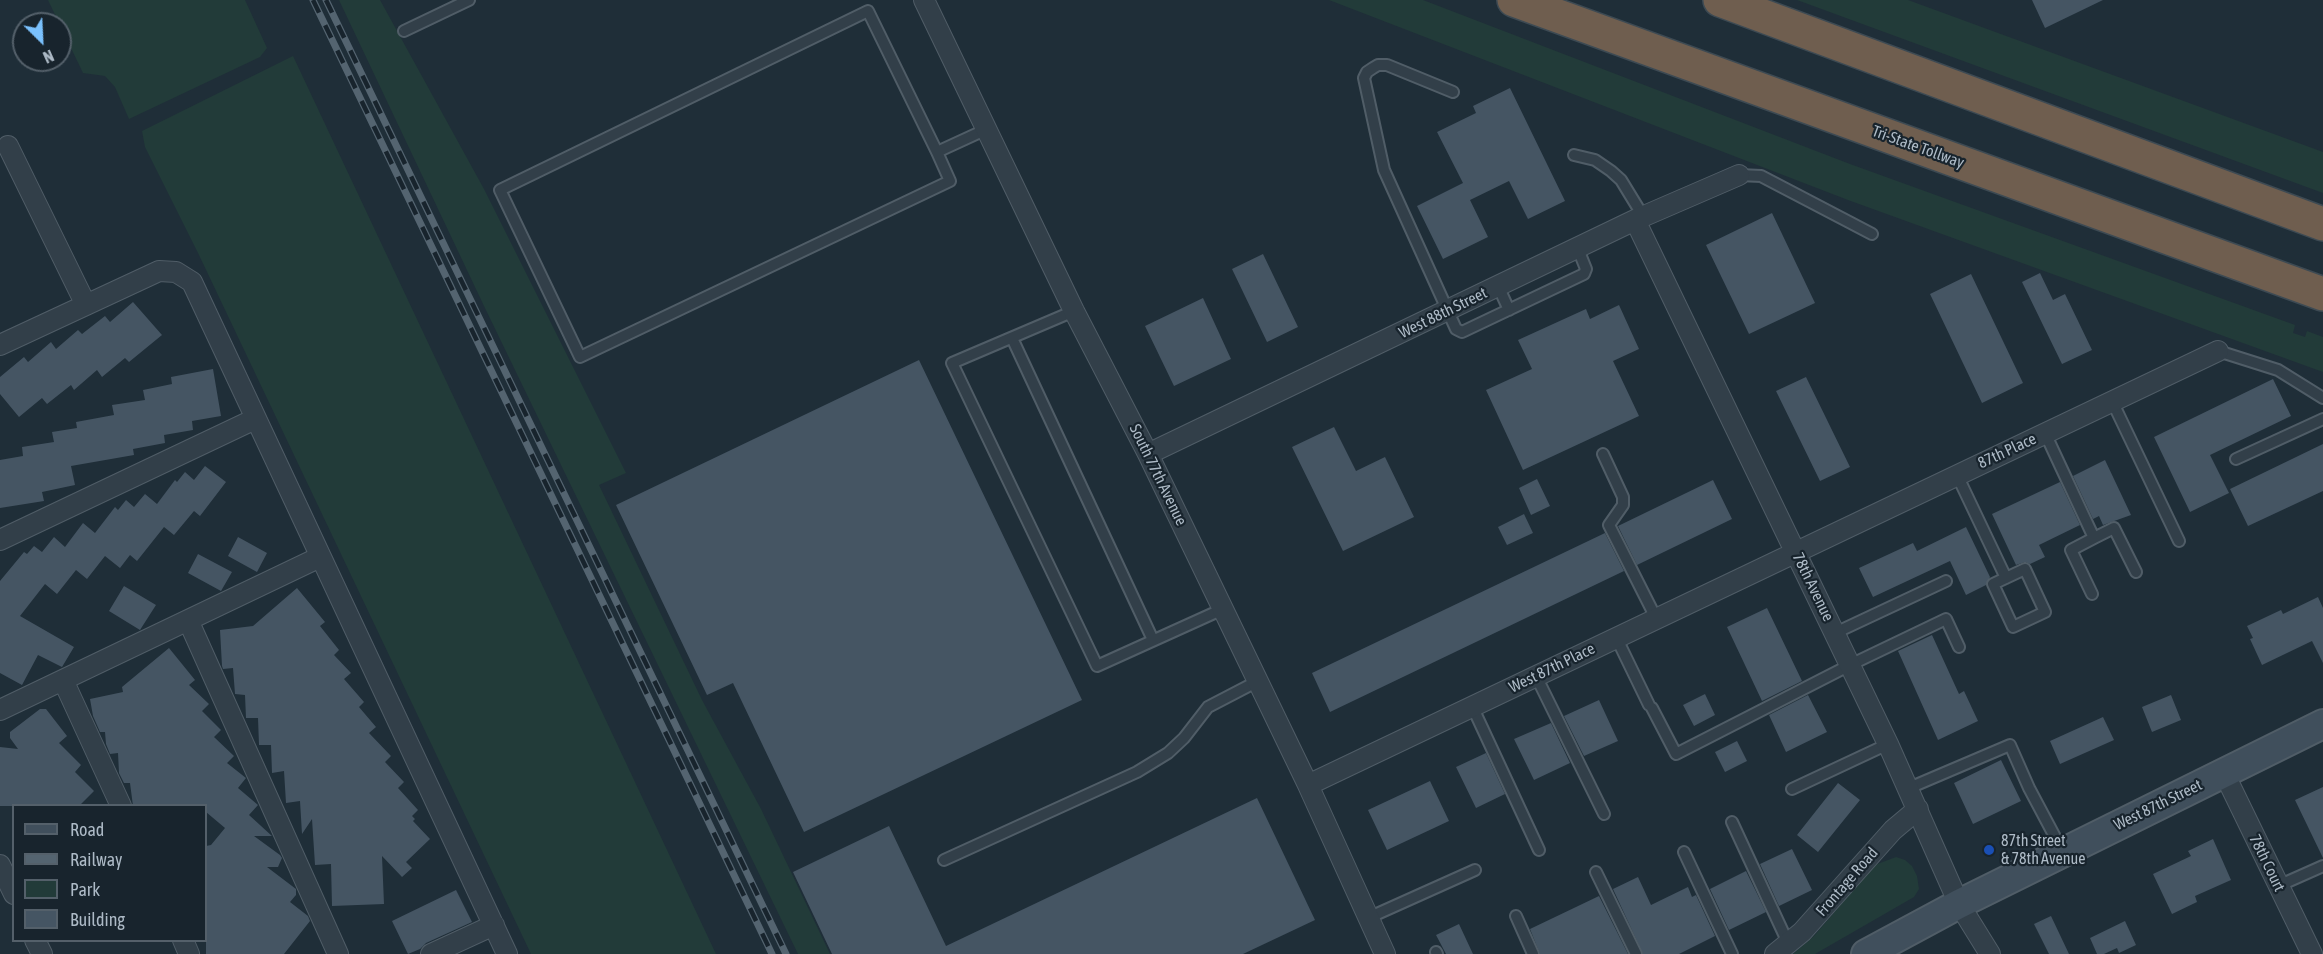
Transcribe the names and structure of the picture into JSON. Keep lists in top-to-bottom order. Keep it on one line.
{"streets":{"highway":["Tri-State Tollway"],"main road":["West 87th Street"],"street":["West 88th Street","87th Place","South 77th Avenue","78th Avenue","West 87th Place","78th Court","Frontage Road"]},"crossings":[["West 88th Street","South 77th Avenue"],["West 88th Street","78th Avenue"],["87th Place","78th Avenue"],["87th Place","West 87th Place"],["South 77th Avenue","West 87th Place"],["78th Avenue","West 87th Place"],["78th Avenue","West 87th Street"],["78th Avenue","Frontage Road"],["West 87th Street","78th Court"]],"places":["87th Street & 78th Avenue"],"legend":["Road","Railway","Park","Building"],"north":"bottom right"}
